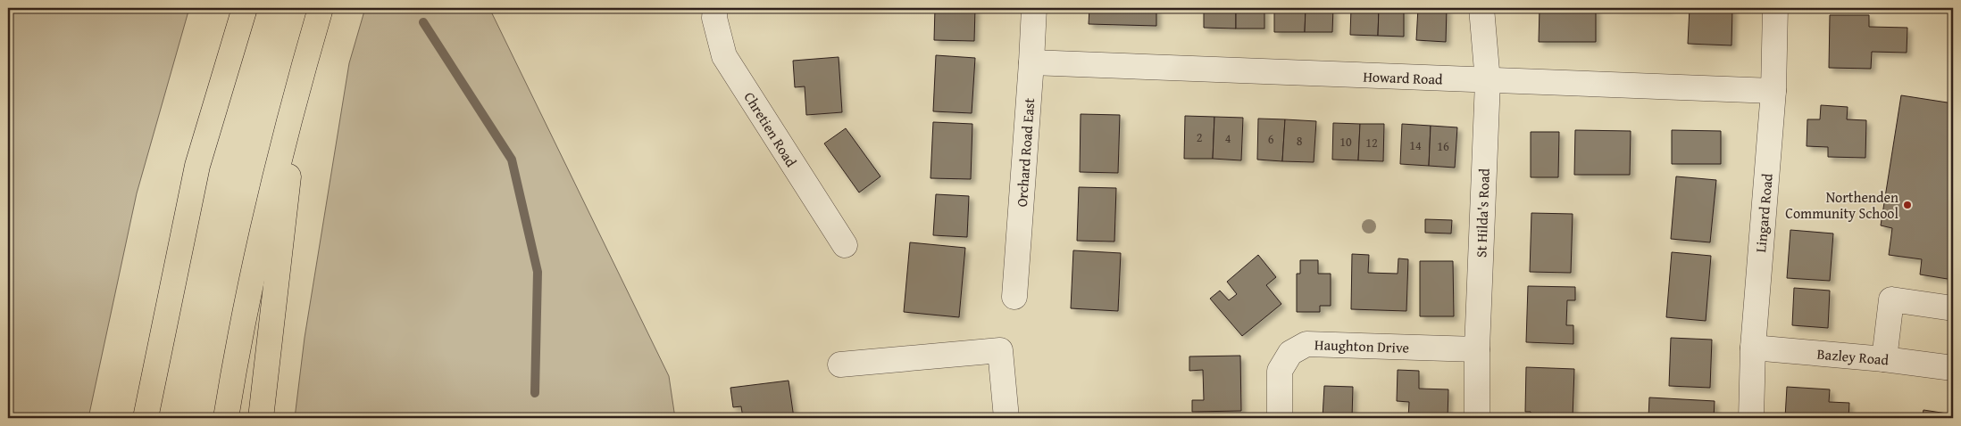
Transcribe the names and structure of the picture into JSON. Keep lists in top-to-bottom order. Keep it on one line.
{"streets":{"street":["Howard Road","Chretien Road","Orchard Road East","St Hilda's Road","Lingard Road","Haughton Drive","Bazley Road"]},"crossings":[["Howard Road","Orchard Road East"],["Howard Road","St Hilda's Road"],["Howard Road","Lingard Road"],["St Hilda's Road","Haughton Drive"],["Lingard Road","Bazley Road"]],"places":["Northenden Community School"],"house_numbers":["2","4","6","8","10","12","14","16"]}
